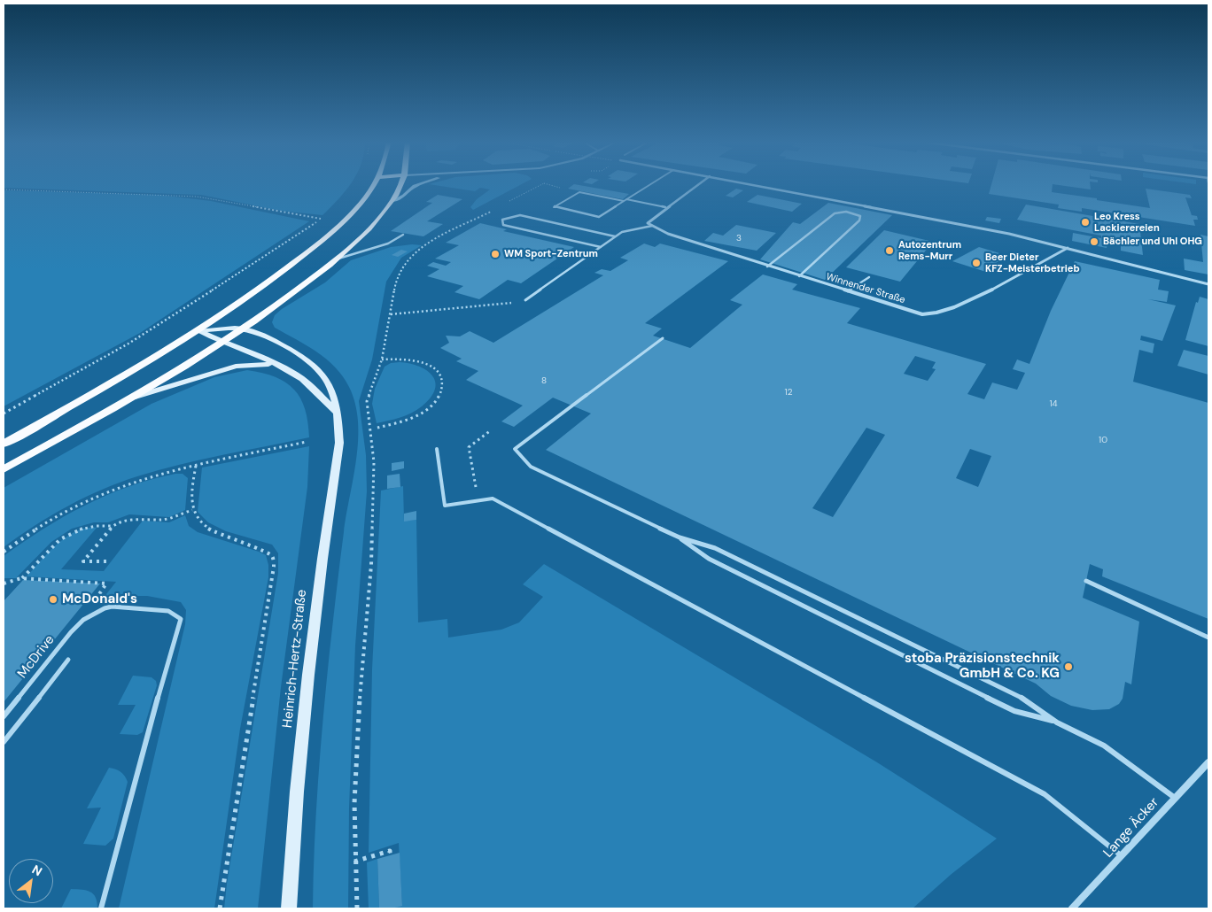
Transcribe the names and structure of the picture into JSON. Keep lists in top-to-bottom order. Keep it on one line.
{"streets":{"main road":["Heinrich-Hertz-Straße"],"street":["Winnender Straße","Lange Äcker"],"lane":["McDrive"]},"places":["Leo Kress Lackierereien","Bächler und Uhl OHG","Autozentrum Rems-Murr","WM Sport-Zentrum","Beer Dieter KFZ-Meisterbetrieb","McDonald's","stoba Präzisionstechnik GmbH & Co. KG"],"house_numbers":["3","8","12","14","10"],"north":"top right"}
